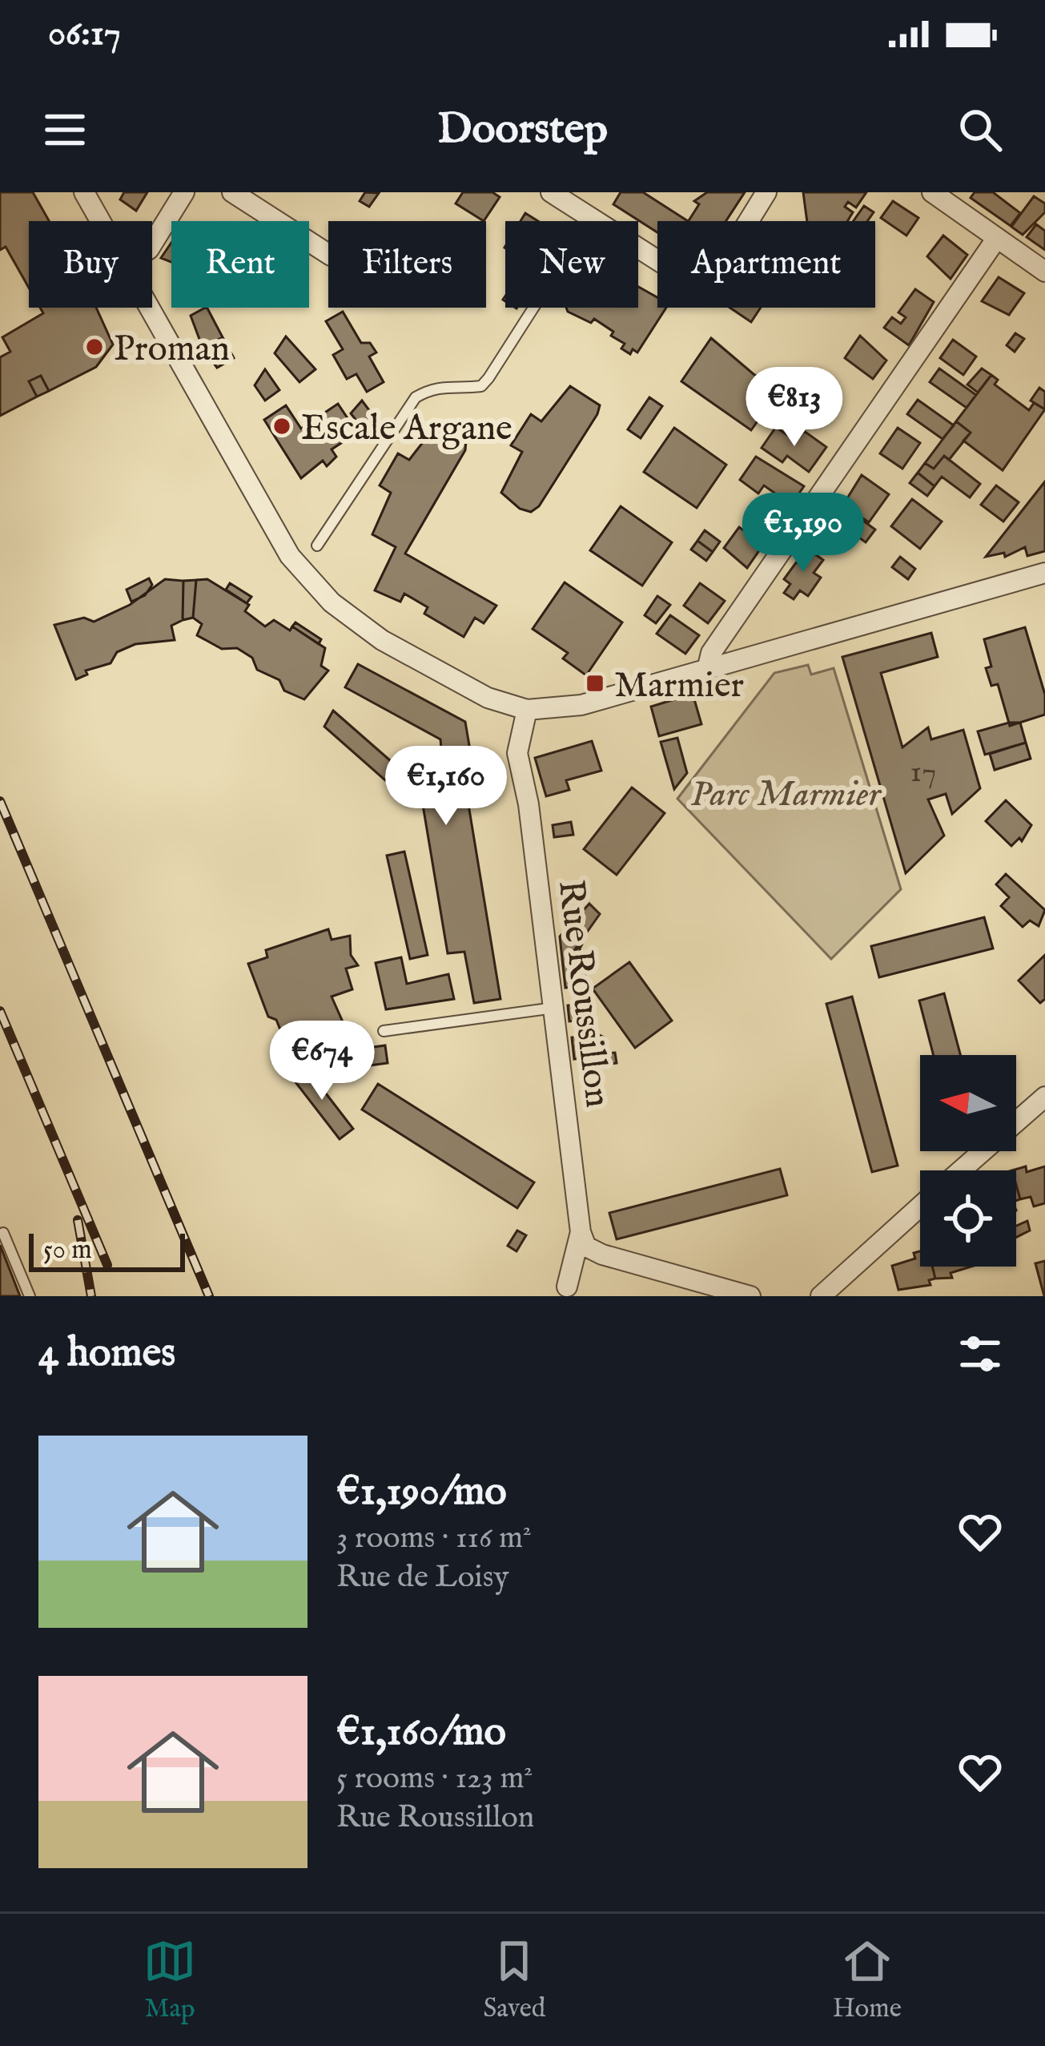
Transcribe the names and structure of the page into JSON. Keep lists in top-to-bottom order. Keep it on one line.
{"streets":{"street":["Rue Roussillon"]},"parks":["Parc Marmier"],"places":{"other":["Proman","Escale Argane"],"transit":["Marmier"]},"house_numbers":["17"],"scale_bar":"50 m","north":"left","page":{"status":"06:17","header":"Doorstep","chip":["Buy","Rent","Filters","New","Apartment"],"price":["€813","€1,190","€1,160","€674"],"scale":"50 m","heading":"4 homes","list":[{"name":"€1,190/mo","note":"3 rooms · 116 m² · Rue de Loisy"},{"name":"€1,160/mo","note":"5 rooms · 123 m² · Rue Roussillon"}],"tabs":["Map","Saved","Home"]}}
